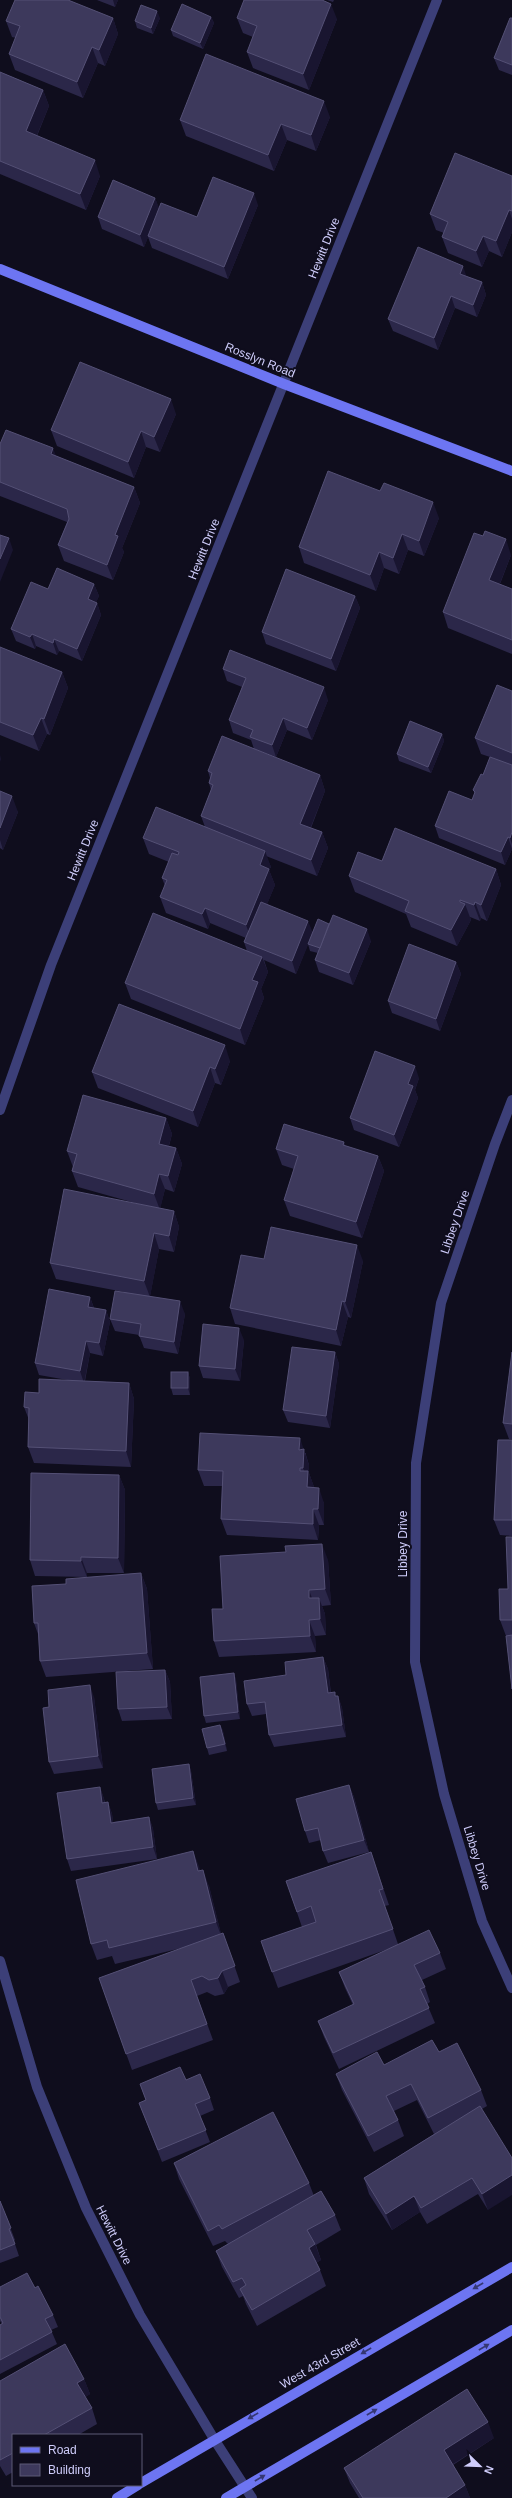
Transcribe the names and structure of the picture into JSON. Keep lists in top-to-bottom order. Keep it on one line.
{"streets":{"main road":["Rosslyn Road","West 43rd Street"],"street":["Hewitt Drive","Libbey Drive"]},"crossings":[["Hewitt Drive","Rosslyn Road"],["Hewitt Drive","West 43rd Street"]],"legend":["Road","Building"],"north":"bottom right"}
